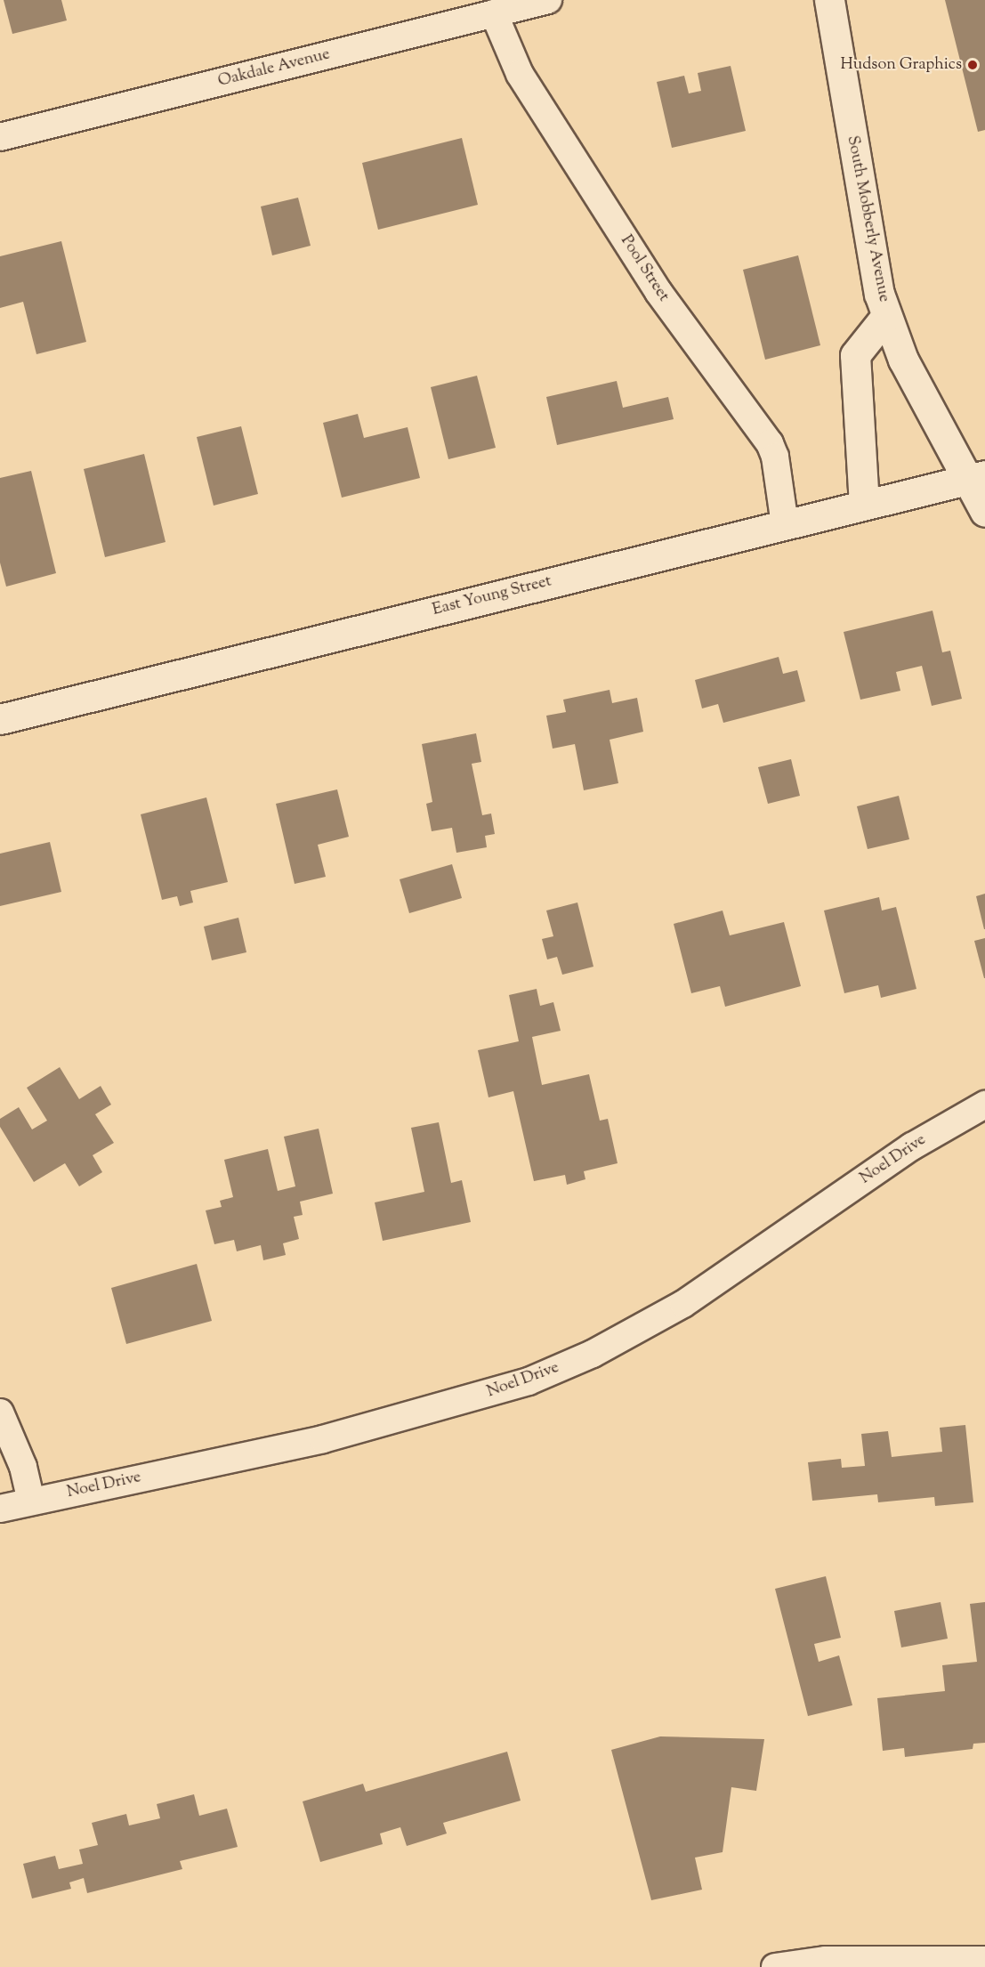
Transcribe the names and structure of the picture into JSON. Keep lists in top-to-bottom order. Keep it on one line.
{"streets":{"street":["Oakdale Avenue","South Mobberly Avenue","Pool Street","East Young Street","Noel Drive"]},"crossings":[["Oakdale Avenue","Pool Street"],["South Mobberly Avenue","East Young Street"],["Pool Street","East Young Street"]],"places":["Hudson Graphics"]}
